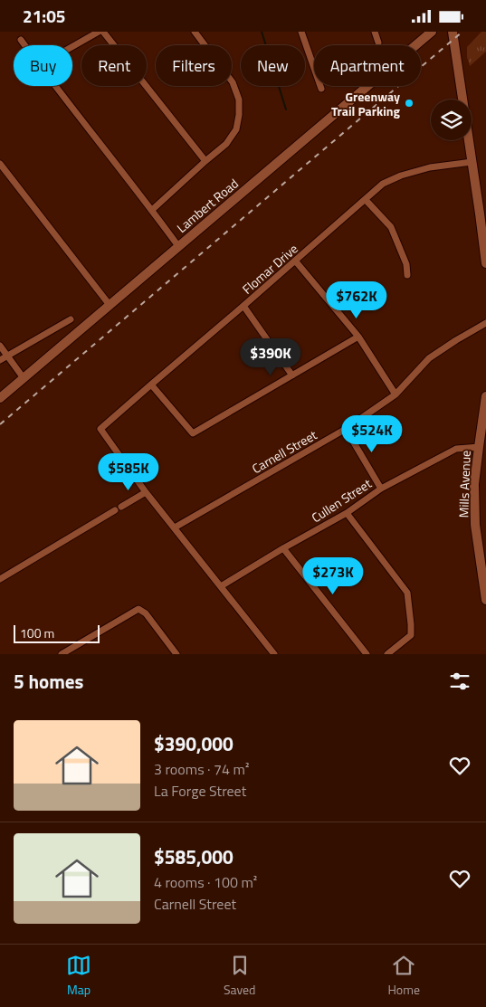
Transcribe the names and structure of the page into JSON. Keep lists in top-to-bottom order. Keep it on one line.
{"streets":{"main road":["Lambert Road","Mills Avenue"],"street":["Flomar Drive","Carnell Street","Cullen Street"]},"crossings":[["Mills Avenue","Cullen Street"]],"places":["Greenway Trail Parking"],"scale_bar":"100 m","page":{"status":"21:05","chip":["Buy","Rent","Filters","New","Apartment"],"price":["$762K","$390K","$524K","$585K","$273K"],"scale":"100 m","heading":"5 homes","list":[{"name":"$390,000","note":"3 rooms · 74 m² · La Forge Street"},{"name":"$585,000","note":"4 rooms · 100 m² · Carnell Street"}],"tabs":["Map","Saved","Home"]}}
